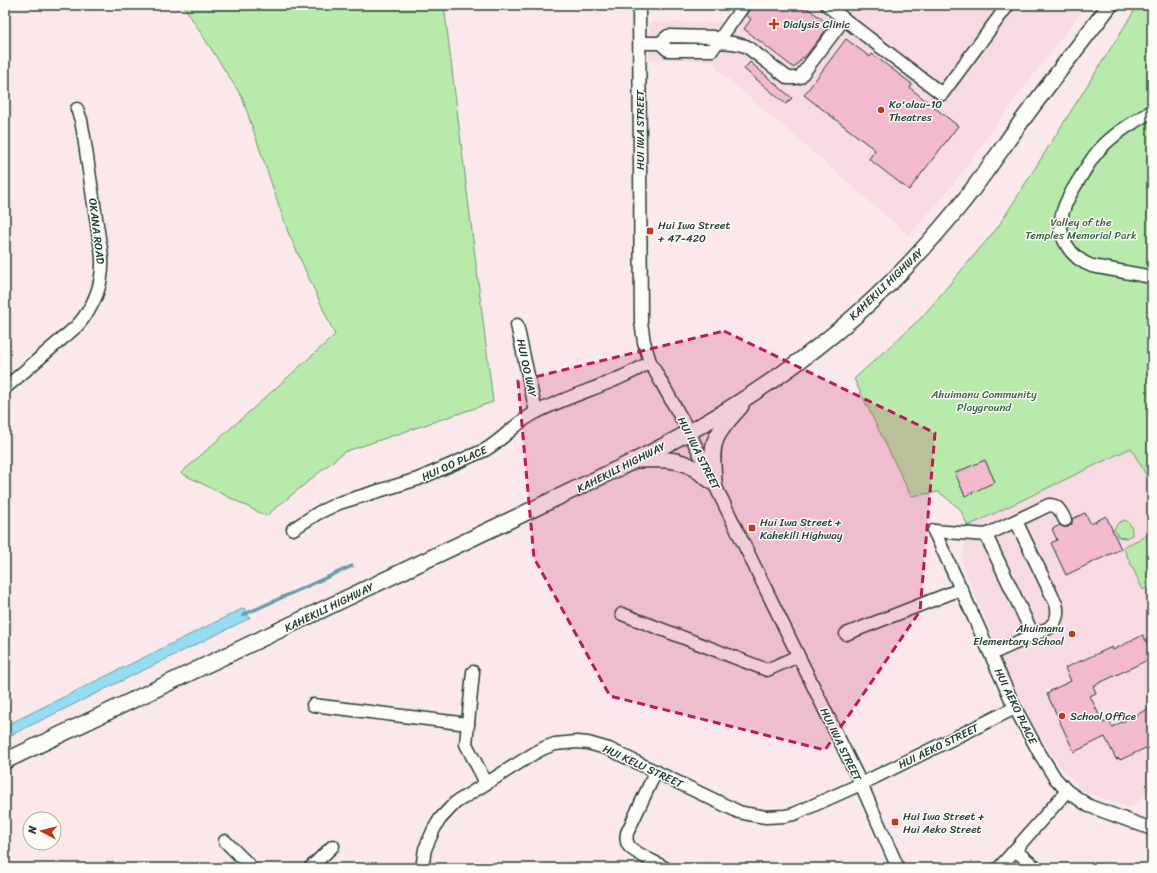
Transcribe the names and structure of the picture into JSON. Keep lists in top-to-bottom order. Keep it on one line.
{"streets":{"main road":["KAHEKILI HIGHWAY"],"street":["HUI IWA STREET","OKANA ROAD","HUI OO WAY","HUI OO PLACE","HUI AEKO PLACE","HUI AEKO STREET","HUI KELU STREET"]},"crossings":[["HUI IWA STREET","KAHEKILI HIGHWAY"],["HUI IWA STREET","HUI OO PLACE"],["HUI IWA STREET","HUI AEKO STREET"],["HUI IWA STREET","HUI KELU STREET"],["HUI OO WAY","HUI OO PLACE"],["HUI AEKO PLACE","HUI AEKO STREET"],["HUI AEKO STREET","HUI KELU STREET"]],"parks":["Valley of the Temples Memorial Park","Ahuimanu Community Playground"],"places":{"health":["Dialysis Clinic"],"other":["Ko'olau-10 Theatres","Ahuimanu Elementary School","School Office"],"transit":["Hui Iwa Street + 47-420","Hui Iwa Street + Kahekili Highway","Hui Iwa Street + Hui Aeko Street"]},"north":"left"}
